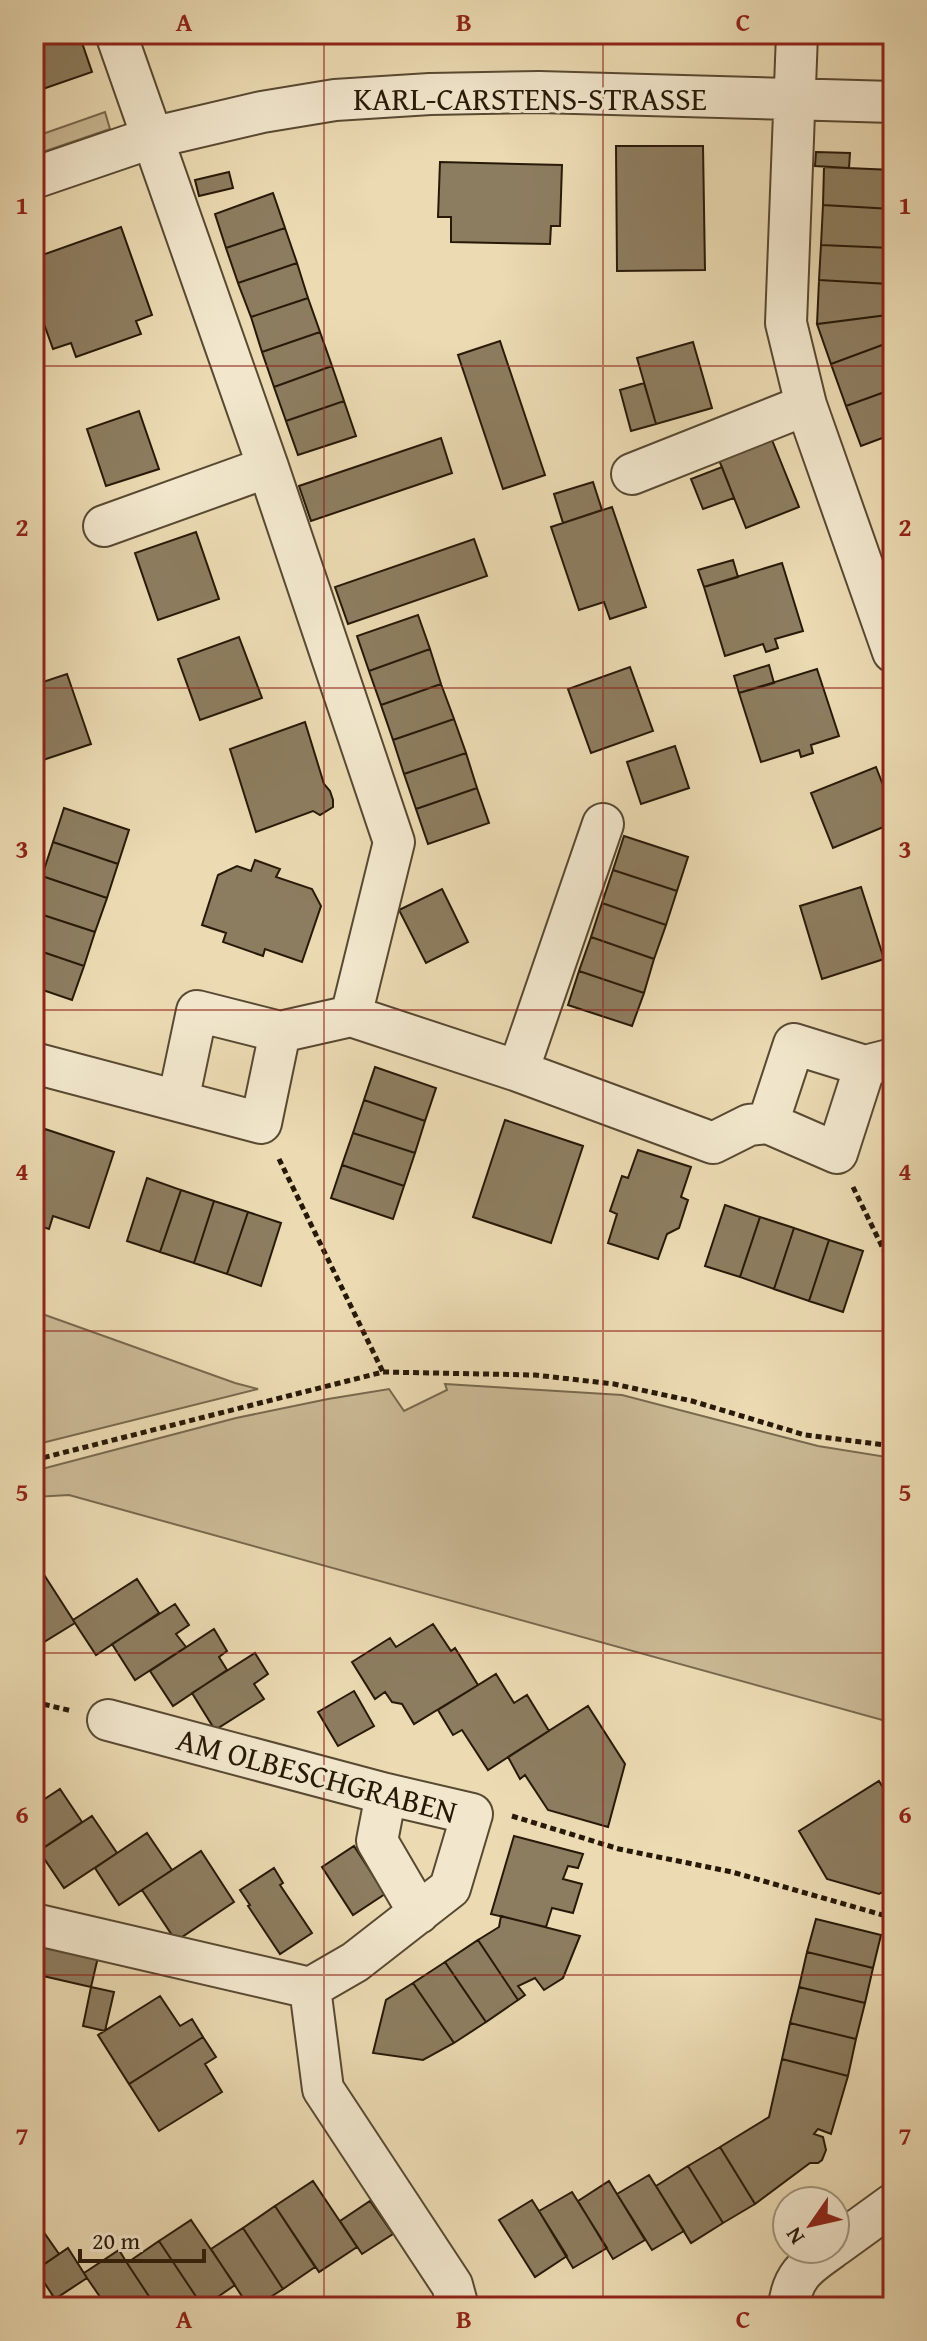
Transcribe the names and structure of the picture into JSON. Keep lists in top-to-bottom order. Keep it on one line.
{"streets":{"street":["KARL-CARSTENS-STRASSE","AM OLBESCHGRABEN"]},"scale_bar":"20 m","north":"bottom left","grid":{"columns":["A","B","C"],"rows":["1","2","3","4","5","6","7"]}}
